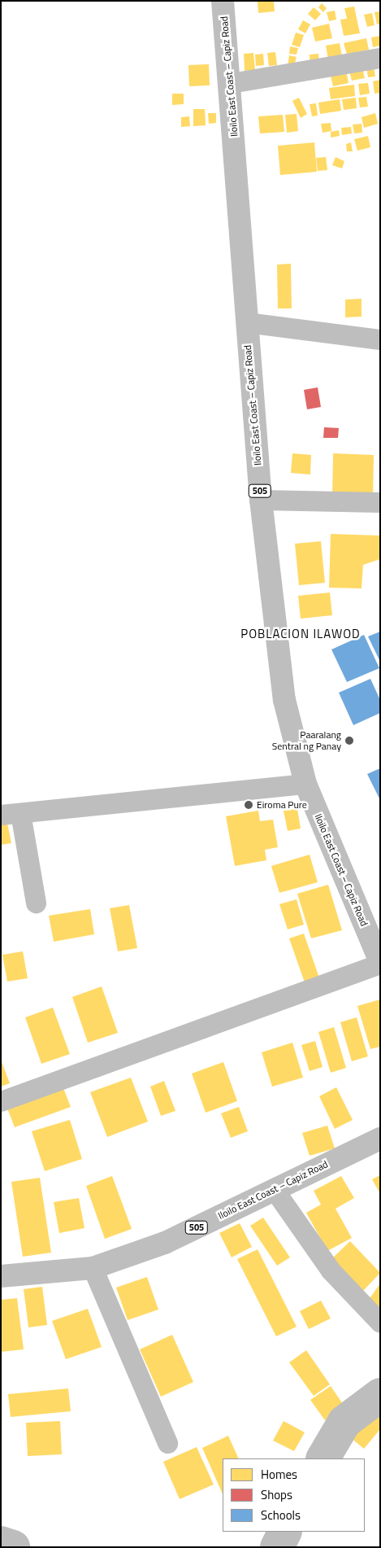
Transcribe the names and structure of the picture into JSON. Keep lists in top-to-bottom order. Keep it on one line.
{"streets":{"main road":["Iloilo East Coast – Capiz Road","505"]},"districts":["POBLACION ILAWOD"],"places":["Paaralang Sentral ng Panay","Eiroma Pure"],"legend":["Homes","Shops","Schools"]}
